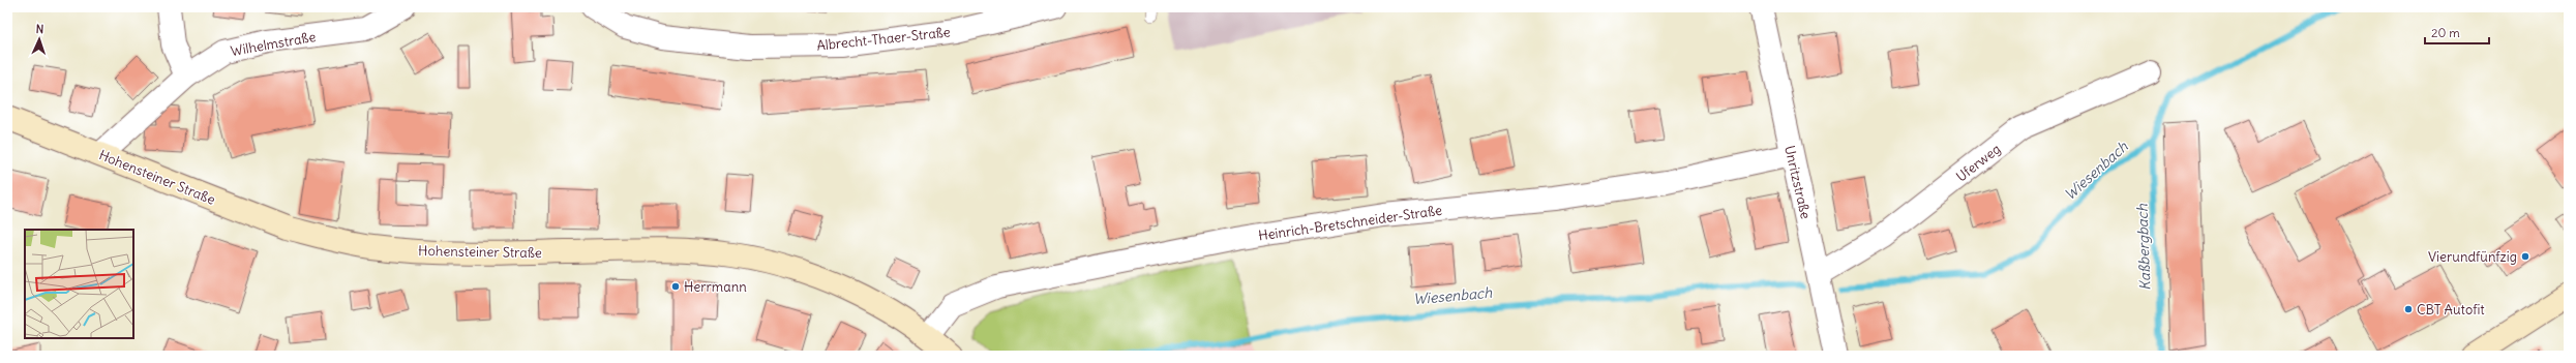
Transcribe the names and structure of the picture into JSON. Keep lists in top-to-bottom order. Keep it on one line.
{"streets":{"main road":["Hohensteiner Straße"],"street":["Albrecht-Thaer-Straße","Wilhelmstraße","Uferweg","Unritzstraße","Heinrich-Bretschneider-Straße"]},"crossings":[["Wilhelmstraße","Hohensteiner Straße"],["Uferweg","Unritzstraße"],["Hohensteiner Straße","Heinrich-Bretschneider-Straße"],["Unritzstraße","Heinrich-Bretschneider-Straße"]],"water":["Wiesenbach","Kaßbergbach"],"places":["Vierundfünfzig","Herrmann","CBT Autofit"],"scale_bar":"20 m","north":"top"}
